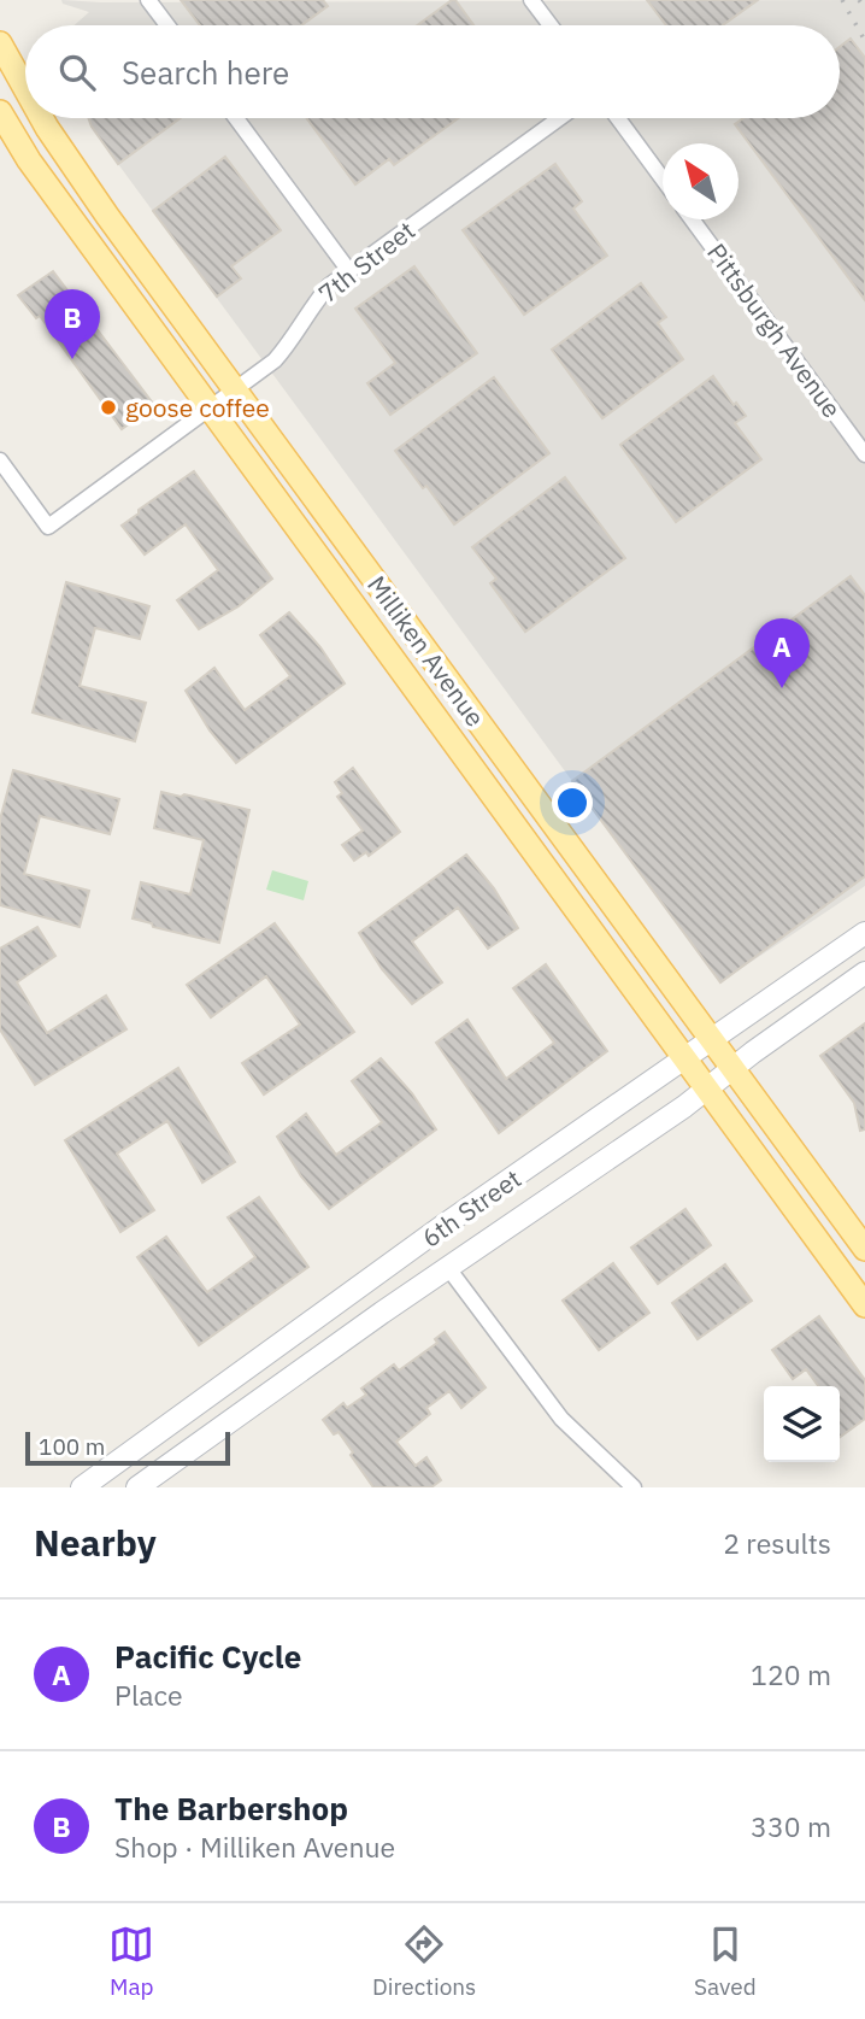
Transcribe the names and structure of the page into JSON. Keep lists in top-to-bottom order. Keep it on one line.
{"streets":{"main road":["Milliken Avenue","6th Street"],"street":["7th Street","Pittsburgh Avenue"]},"crossings":[["7th Street","Milliken Avenue"],["Milliken Avenue","6th Street"]],"places":["goose coffee"],"scale_bar":"100 m","north":"top left","page":{"search":"Search here","pins":["B","A"],"scale":"100 m","heading":["Nearby","2 results"],"list":[{"mark":"A","name":"Pacific Cycle","note":"Place","value":"120 m"},{"mark":"B","name":"The Barbershop","note":"Shop · Milliken Avenue","value":"330 m"}],"nav":["Map","Directions","Saved"]}}
